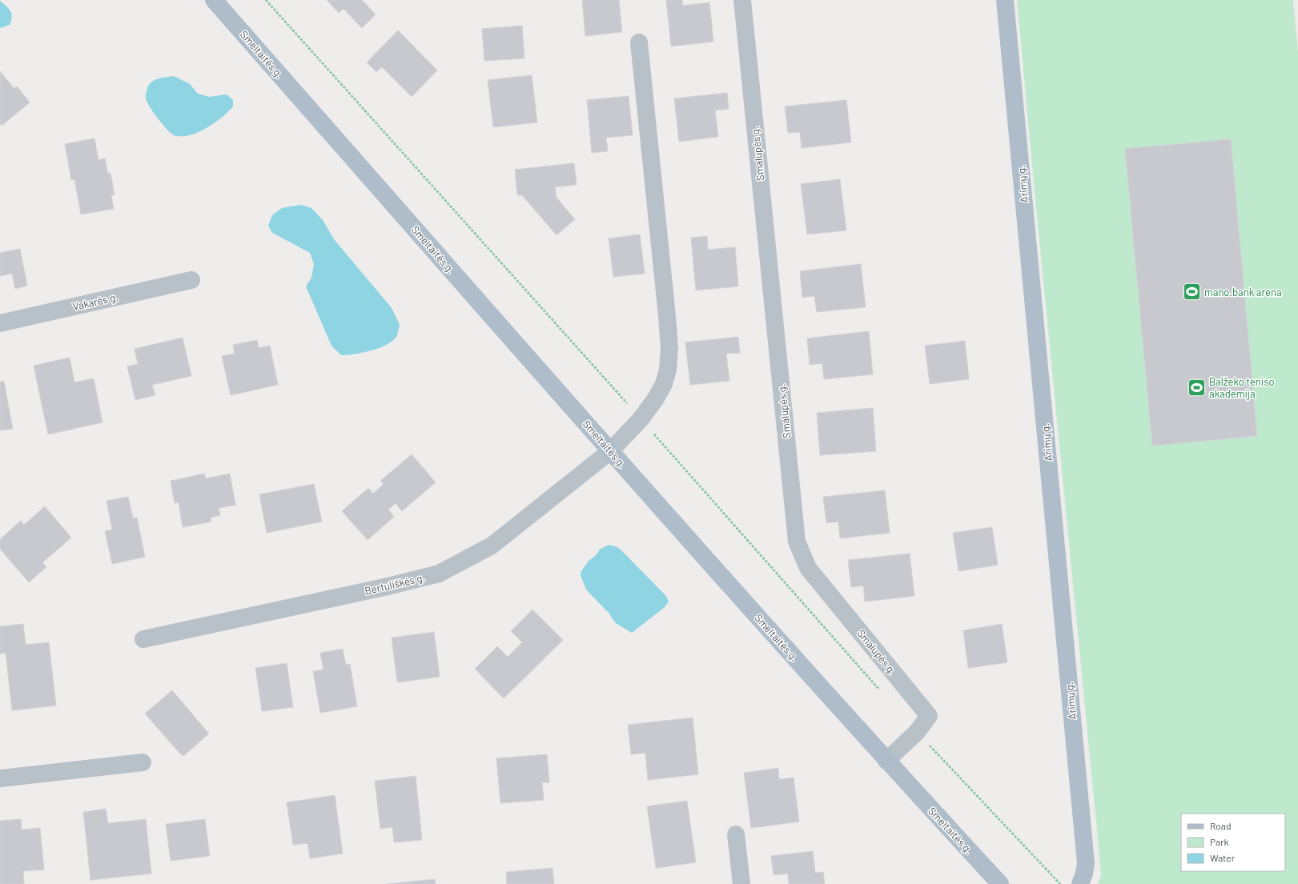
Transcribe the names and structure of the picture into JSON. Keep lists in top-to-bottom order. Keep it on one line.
{"streets":{"main road":["Smeltaitės g.","Arimų g."],"street":["Smalupės g.","Vakarės g.","Bertuliškės g."]},"crossings":[["Smeltaitės g.","Smalupės g."],["Smeltaitės g.","Bertuliškės g."]],"places":{"sports":["mano.bank arena","Balžeko teniso akademija"]},"legend":["Road","Park","Water"]}
